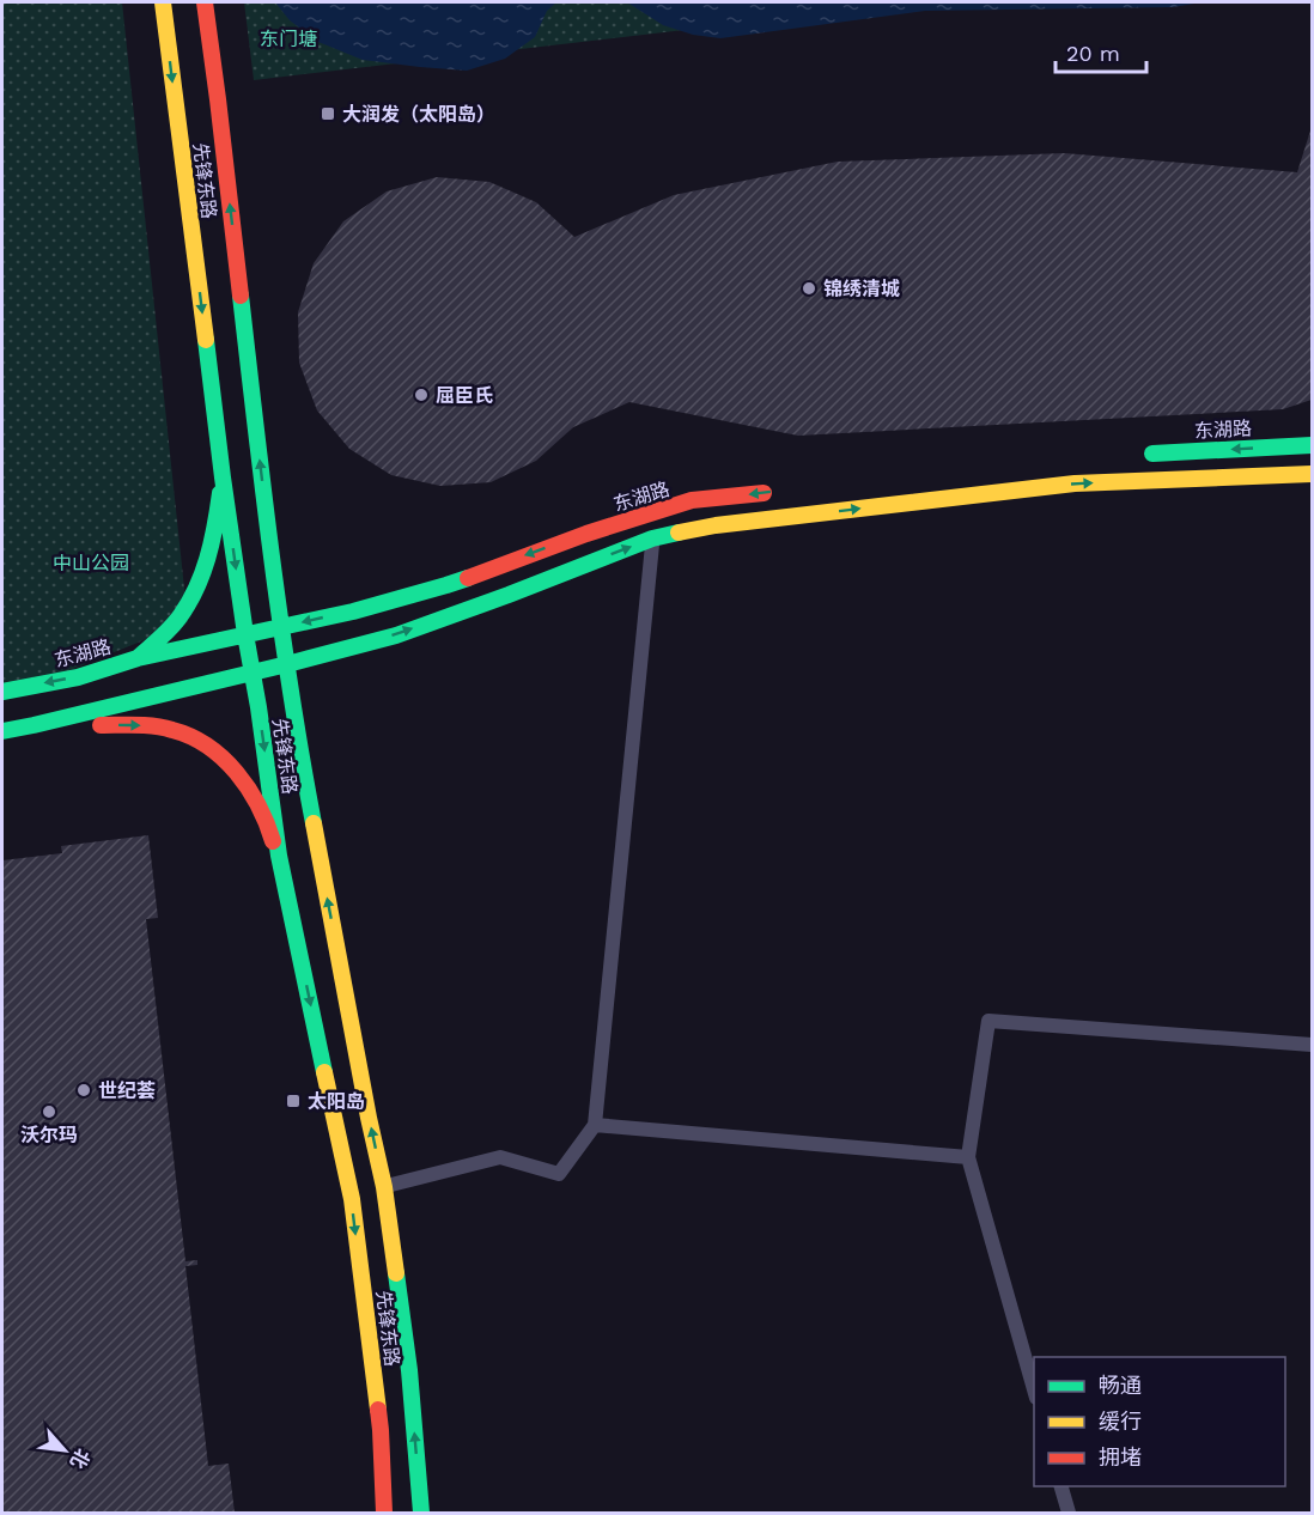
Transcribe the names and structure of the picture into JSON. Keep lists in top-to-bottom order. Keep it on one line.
{"streets":{"main road":["先锋东路","东湖路"]},"crossings":[["先锋东路","东湖路"]],"parks":["东门塘","中山公园"],"places":{"transit":["大润发（太阳岛）","太阳岛"],"other":["锦绣清城","屈臣氏","世纪荟","沃尔玛"]},"legend":["畅通","缓行","拥堵"],"scale_bar":"20 m","north":"bottom right"}
